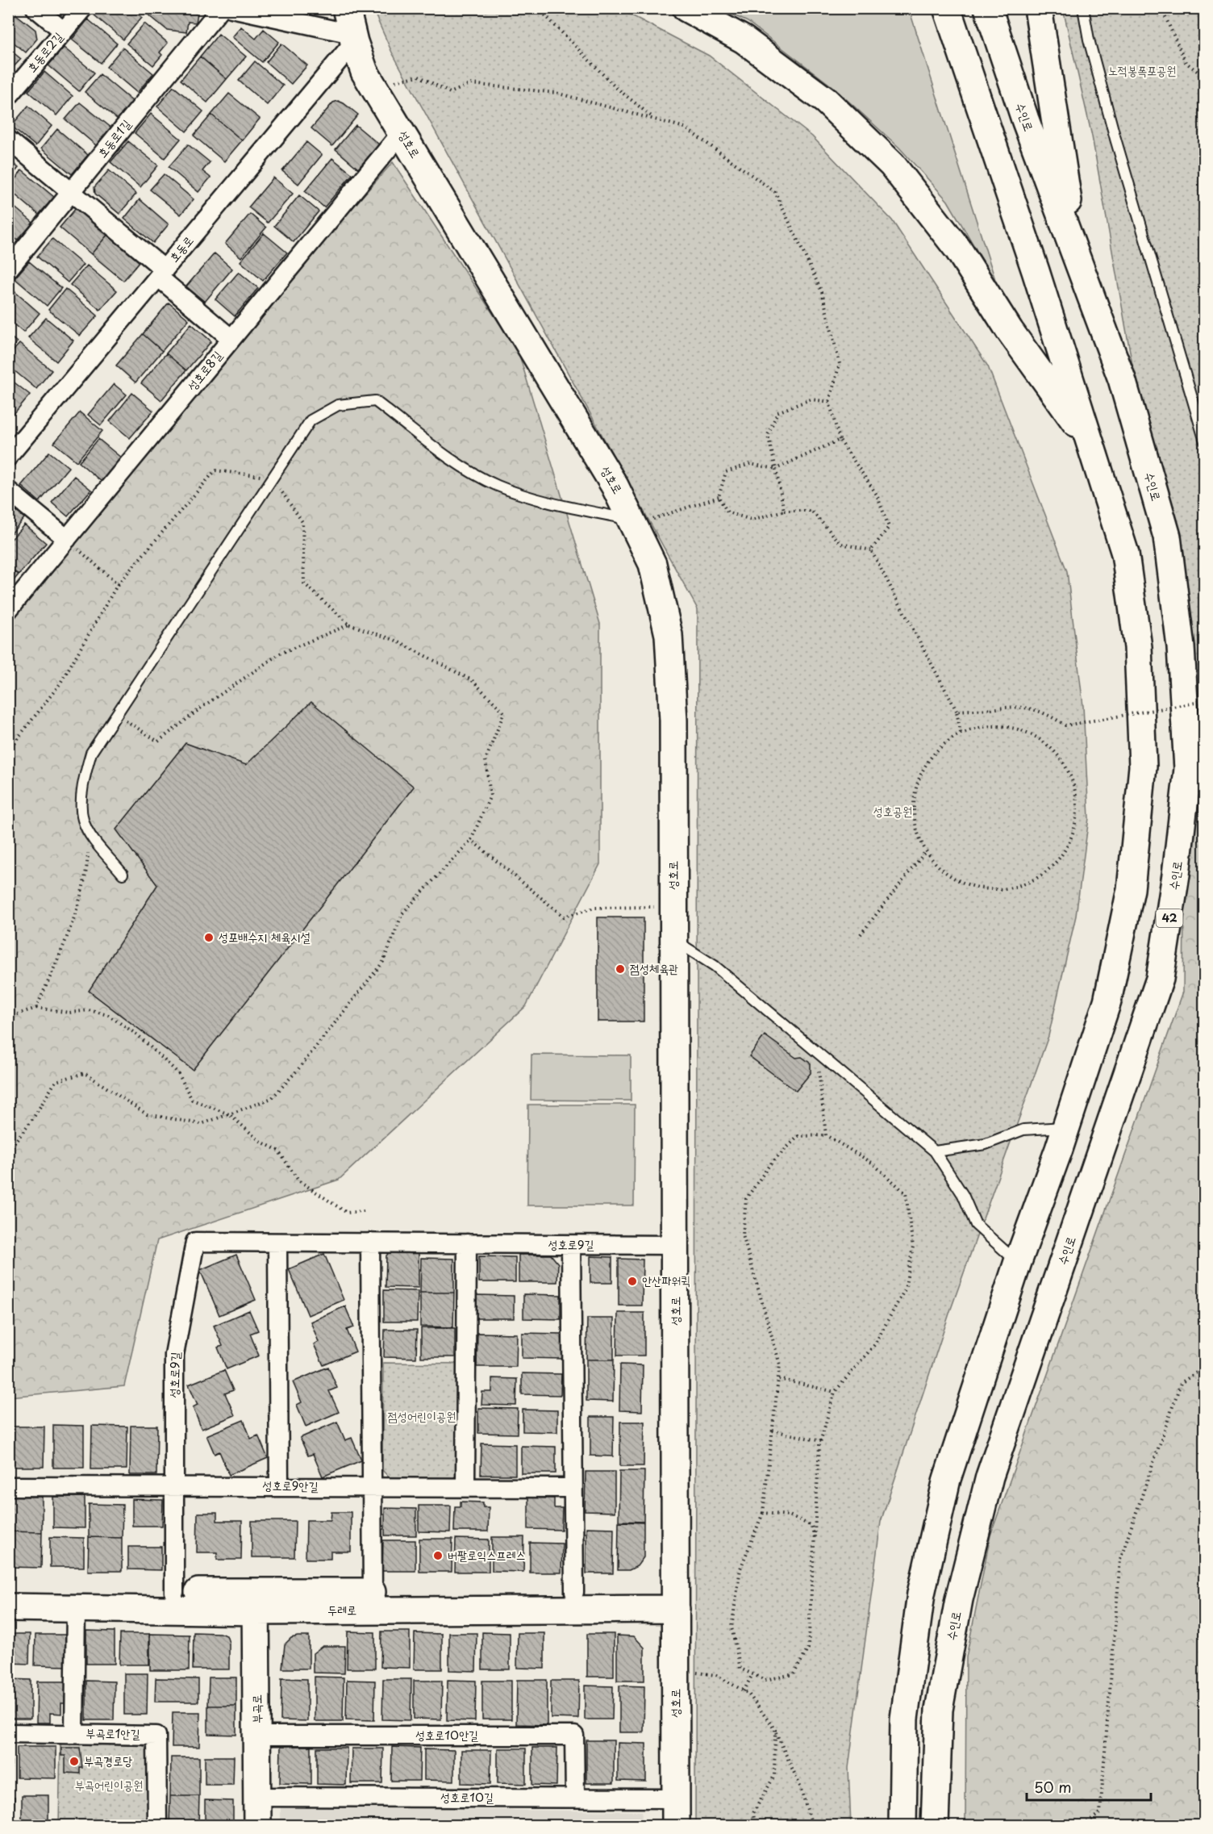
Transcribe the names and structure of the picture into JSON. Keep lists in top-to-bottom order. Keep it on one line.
{"streets":{"main road":["수인로","성호로","42","두레로","부곡로"],"street":["호동로2길","호동로1길","호동로","성호로8길","성호로9길","성호로9안길","부곡로1안길","성호로10안길","성호로10길"]},"crossings":[["성호로","호동로"],["성호로","성호로8길"],["성호로","성호로9길"],["성호로","두레로"],["성호로","성호로10길"],["성호로9길","성호로9안길"],["성호로9길","두레로"],["두레로","부곡로"],["부곡로","성호로10안길"],["부곡로","성호로10길"],["성호로10안길","성호로10길"]],"parks":["노적봉폭포공원","성호공원","점성어린이공원","부곡어린이공원"],"places":["성포배수지 체육시설","점성체육관","안산파워퀵","버팔로익스프레스","부곡경로당"],"scale_bar":"50 m"}
